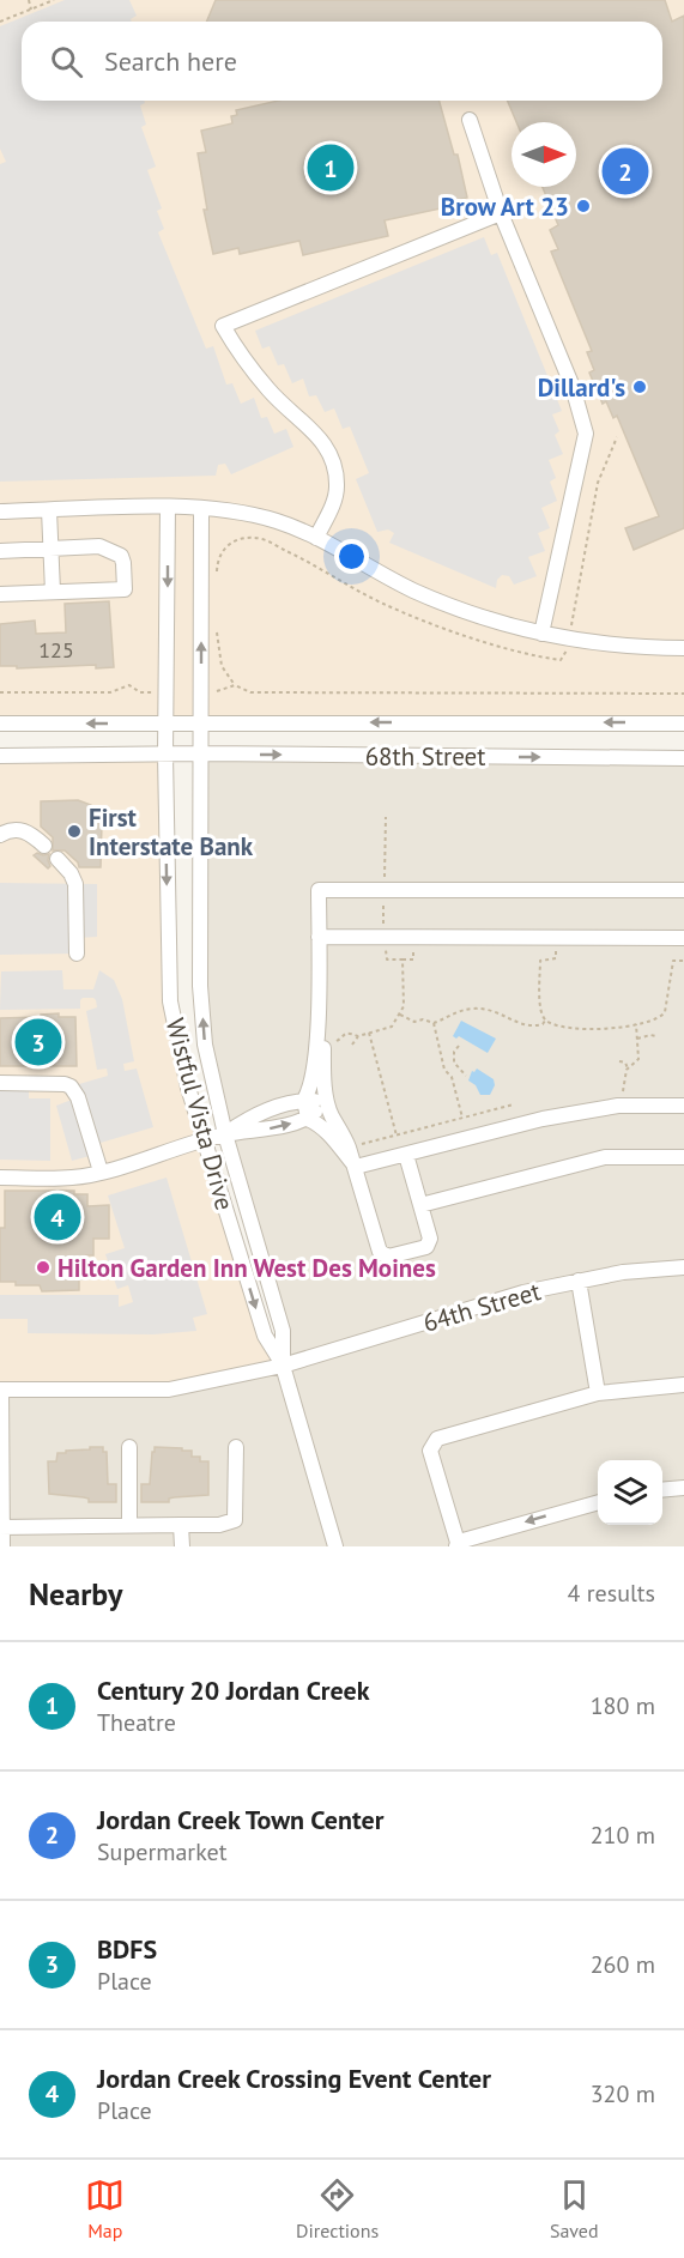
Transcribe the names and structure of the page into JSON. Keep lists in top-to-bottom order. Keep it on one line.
{"streets":{"street":["68th Street","Wistful Vista Drive","64th Street"]},"crossings":[["68th Street","Wistful Vista Drive"],["Wistful Vista Drive","64th Street"]],"places":["Brow Art 23","Dillard's","First Interstate Bank","Hilton Garden Inn West Des Moines"],"house_numbers":["125"],"north":"right","page":{"search":"Search here","pins":["1","2","3","4"],"heading":["Nearby","4 results"],"list":[{"mark":"1","name":"Century 20 Jordan Creek","note":"Theatre","value":"180 m"},{"mark":"2","name":"Jordan Creek Town Center","note":"Supermarket","value":"210 m"},{"mark":"3","name":"BDFS","note":"Place","value":"260 m"},{"mark":"4","name":"Jordan Creek Crossing Event Center","note":"Place","value":"320 m"}],"nav":["Map","Directions","Saved"]}}
